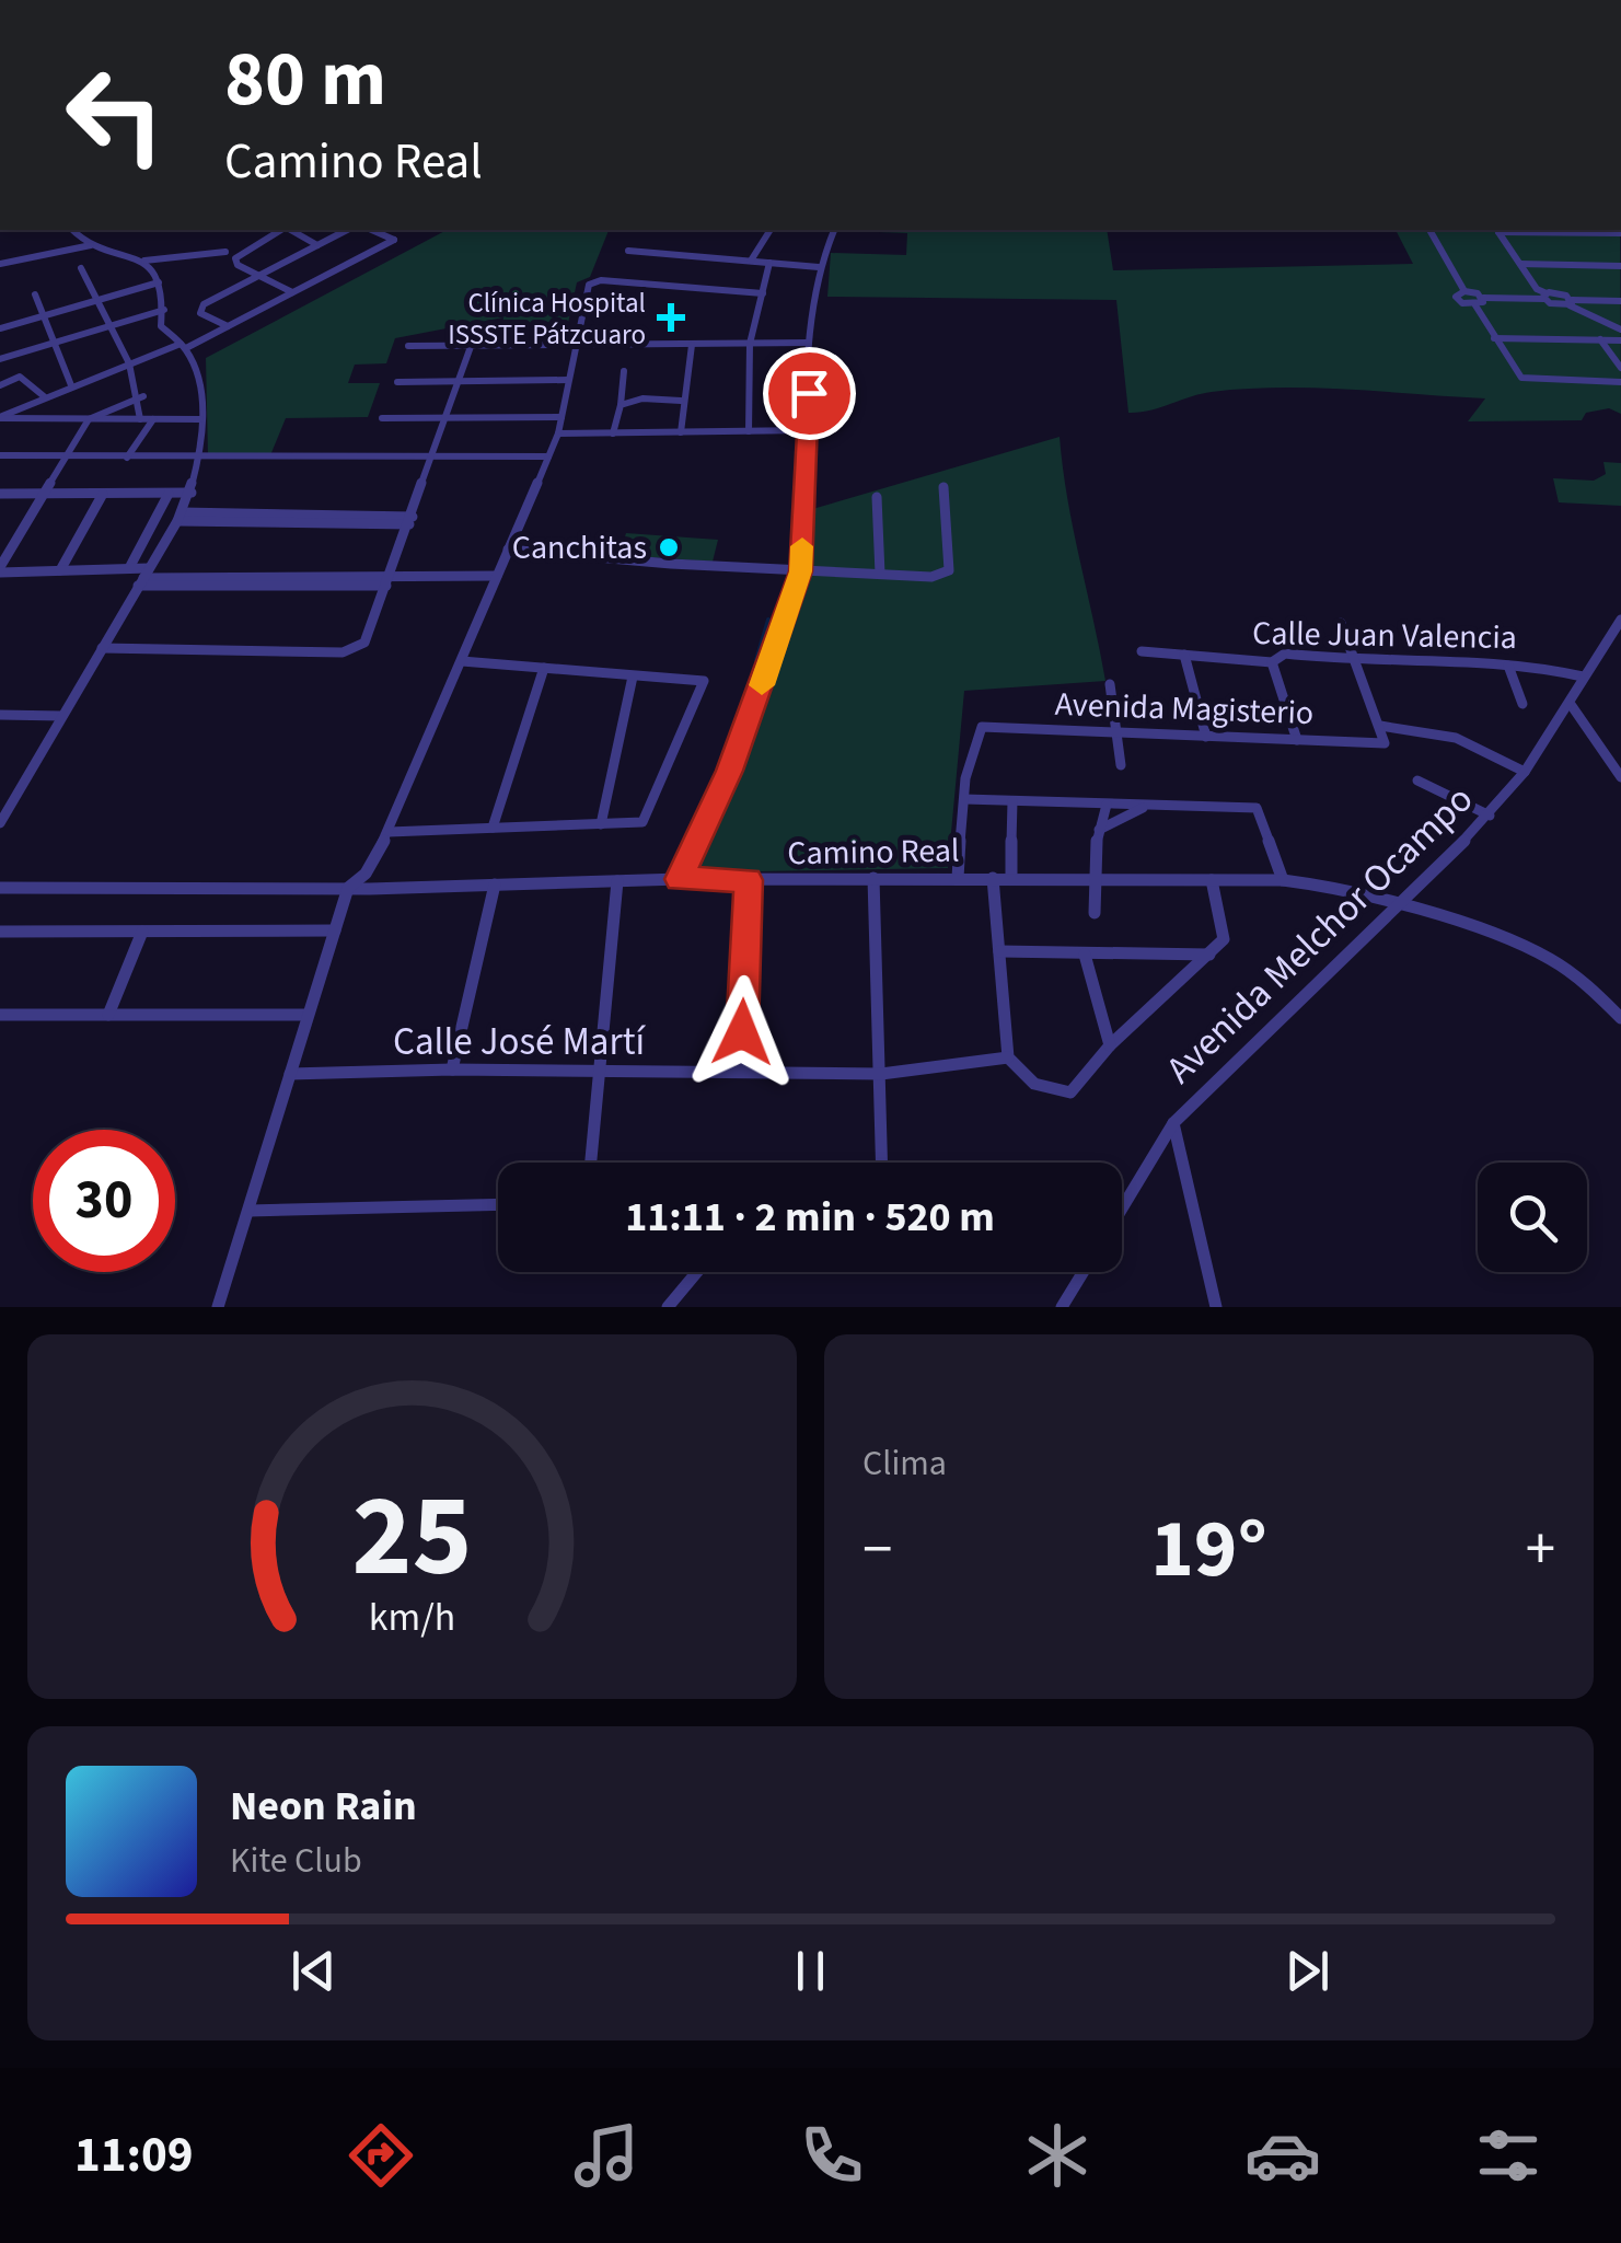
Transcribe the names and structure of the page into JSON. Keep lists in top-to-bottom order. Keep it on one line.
{"streets":{"street":["Calle Juan Valencia","Avenida Magisterio","Camino Real","Avenida Melchor Ocampo","Calle José Martí"]},"crossings":[["Calle Juan Valencia","Avenida Melchor Ocampo"],["Camino Real","Avenida Melchor Ocampo"]],"places":{"health":["Clínica Hospital ISSSTE Pátzcuaro"],"other":["Canchitas"]},"page":{"turn":["80 m","Camino Real"],"limit":"30","trip":"11:11 · 2 min · 520 m","tile":"Clima","heat":["−","19°","+"],"song":["Neon Rain","Kite Club"],"tabs":"11:09","gauge":["25","km/h"]}}
